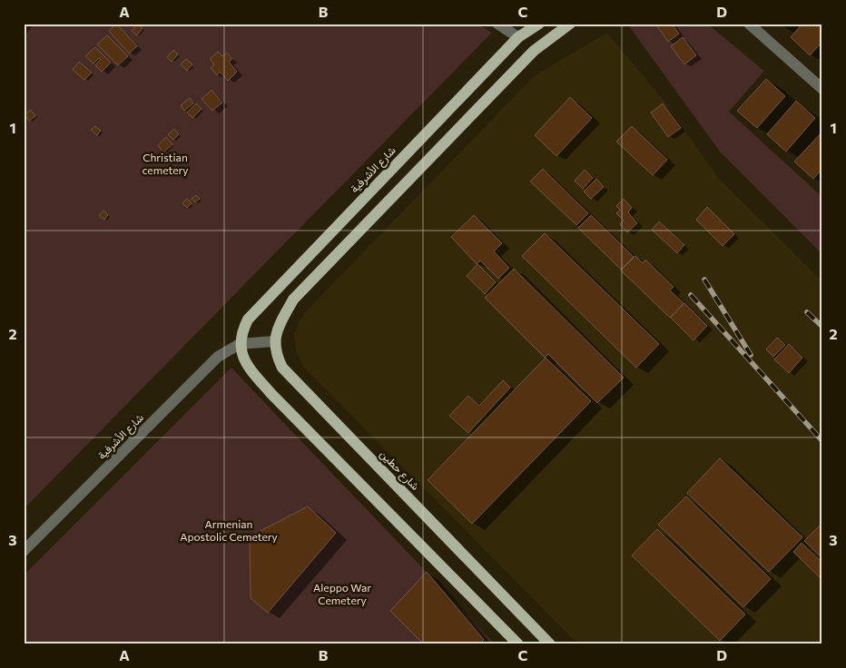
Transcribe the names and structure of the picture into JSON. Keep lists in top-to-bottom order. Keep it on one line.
{"streets":{"main road":["شارع الأشرفية","شارع حطين"]},"crossings":[["شارع الأشرفية","شارع حطين"]],"parks":["Christian cemetery","Armenian Apostolic Cemetery","Aleppo War Cemetery"],"grid":{"columns":["A","B","C","D"],"rows":["1","2","3"]}}
